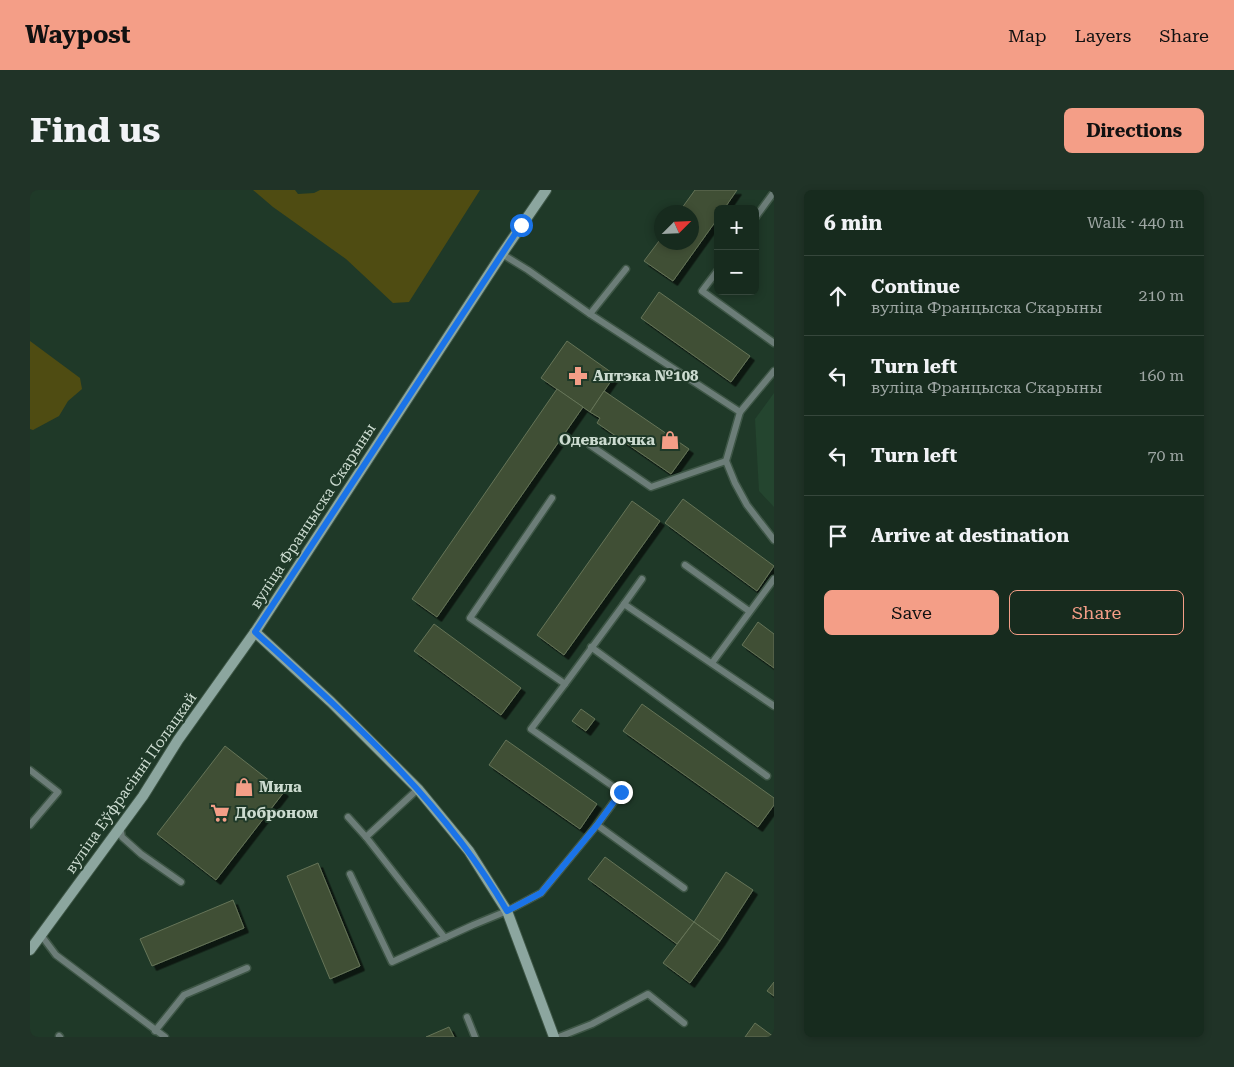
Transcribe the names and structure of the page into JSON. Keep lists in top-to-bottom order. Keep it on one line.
{"streets":{"street":["вуліца Францыска Скарыны","вуліца Еўфрасінні Полацкай"]},"crossings":[["вуліца Францыска Скарыны","вуліца Еўфрасінні Полацкай"]],"places":{"pharmacy":["Аптэка №108"],"shop":["Одевалочка","Мила"],"supermarket":["Доброном"]},"north":"top right","page":{"header":"Waypost","nav":["Map","Layers","Share"],"buttons":["Directions",["Save","Share"]],"title":"Find us","heading":["6 min","Walk · 440 m"],"map_buttons":["+","−"],"list":[["Continue","вуліца Францыска Скарыны","210 m"],["Turn left","вуліца Францыска Скарыны","160 m"],["Turn left","70 m"],"Arrive at destination"]}}
